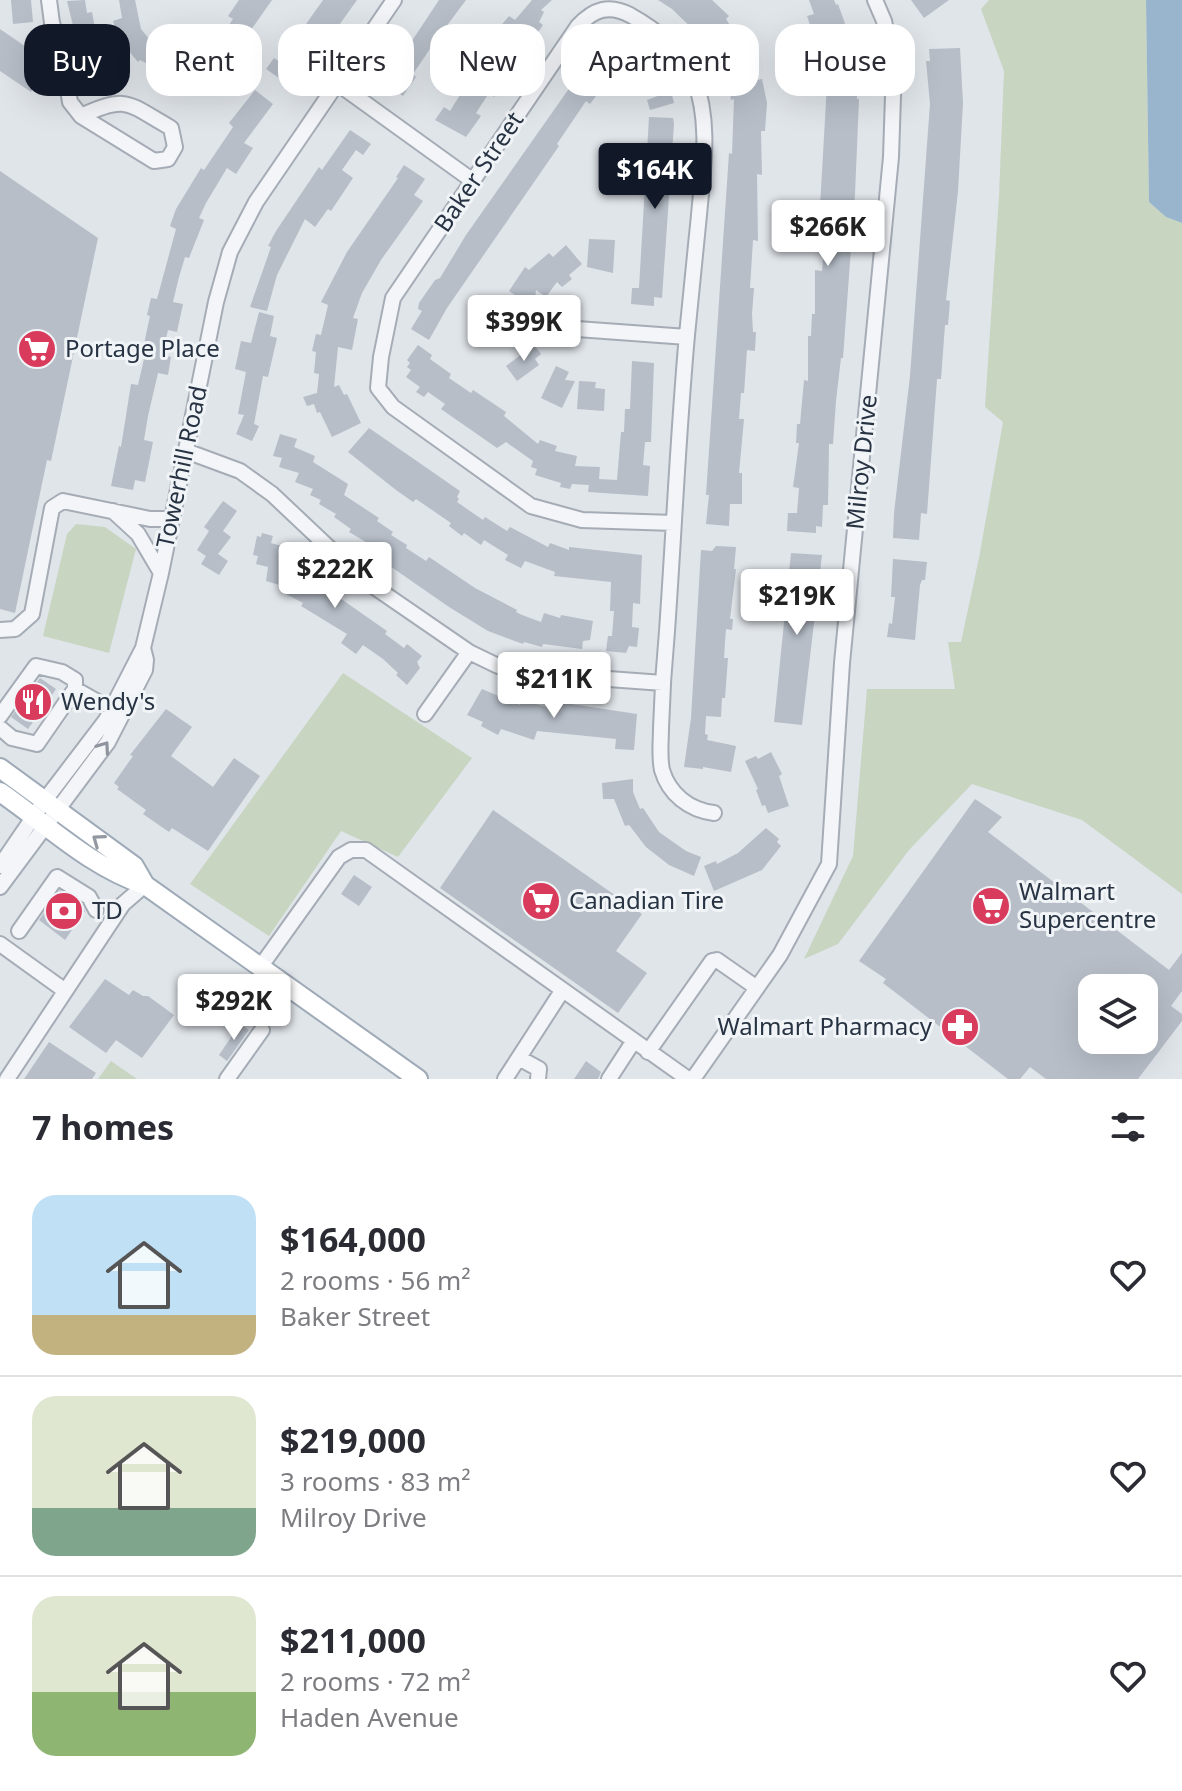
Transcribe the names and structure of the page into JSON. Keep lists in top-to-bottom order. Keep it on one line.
{"streets":{"street":["Baker Street","Milroy Drive","Towerhill Road"]},"places":{"supermarket":["Portage Place","Canadian Tire","Walmart Supercentre"],"restaurant":["Wendy's"],"bank":["TD"],"pharmacy":["Walmart Pharmacy"]},"page":{"chip":["Buy","Rent","Filters","New","Apartment","House"],"price":["$164K","$266K","$399K","$222K","$219K","$211K","$292K"],"heading":"7 homes","list":[{"name":"$164,000","note":"2 rooms · 56 m² · Baker Street"},{"name":"$219,000","note":"3 rooms · 83 m² · Milroy Drive"},{"name":"$211,000","note":"2 rooms · 72 m² · Haden Avenue"}]}}
